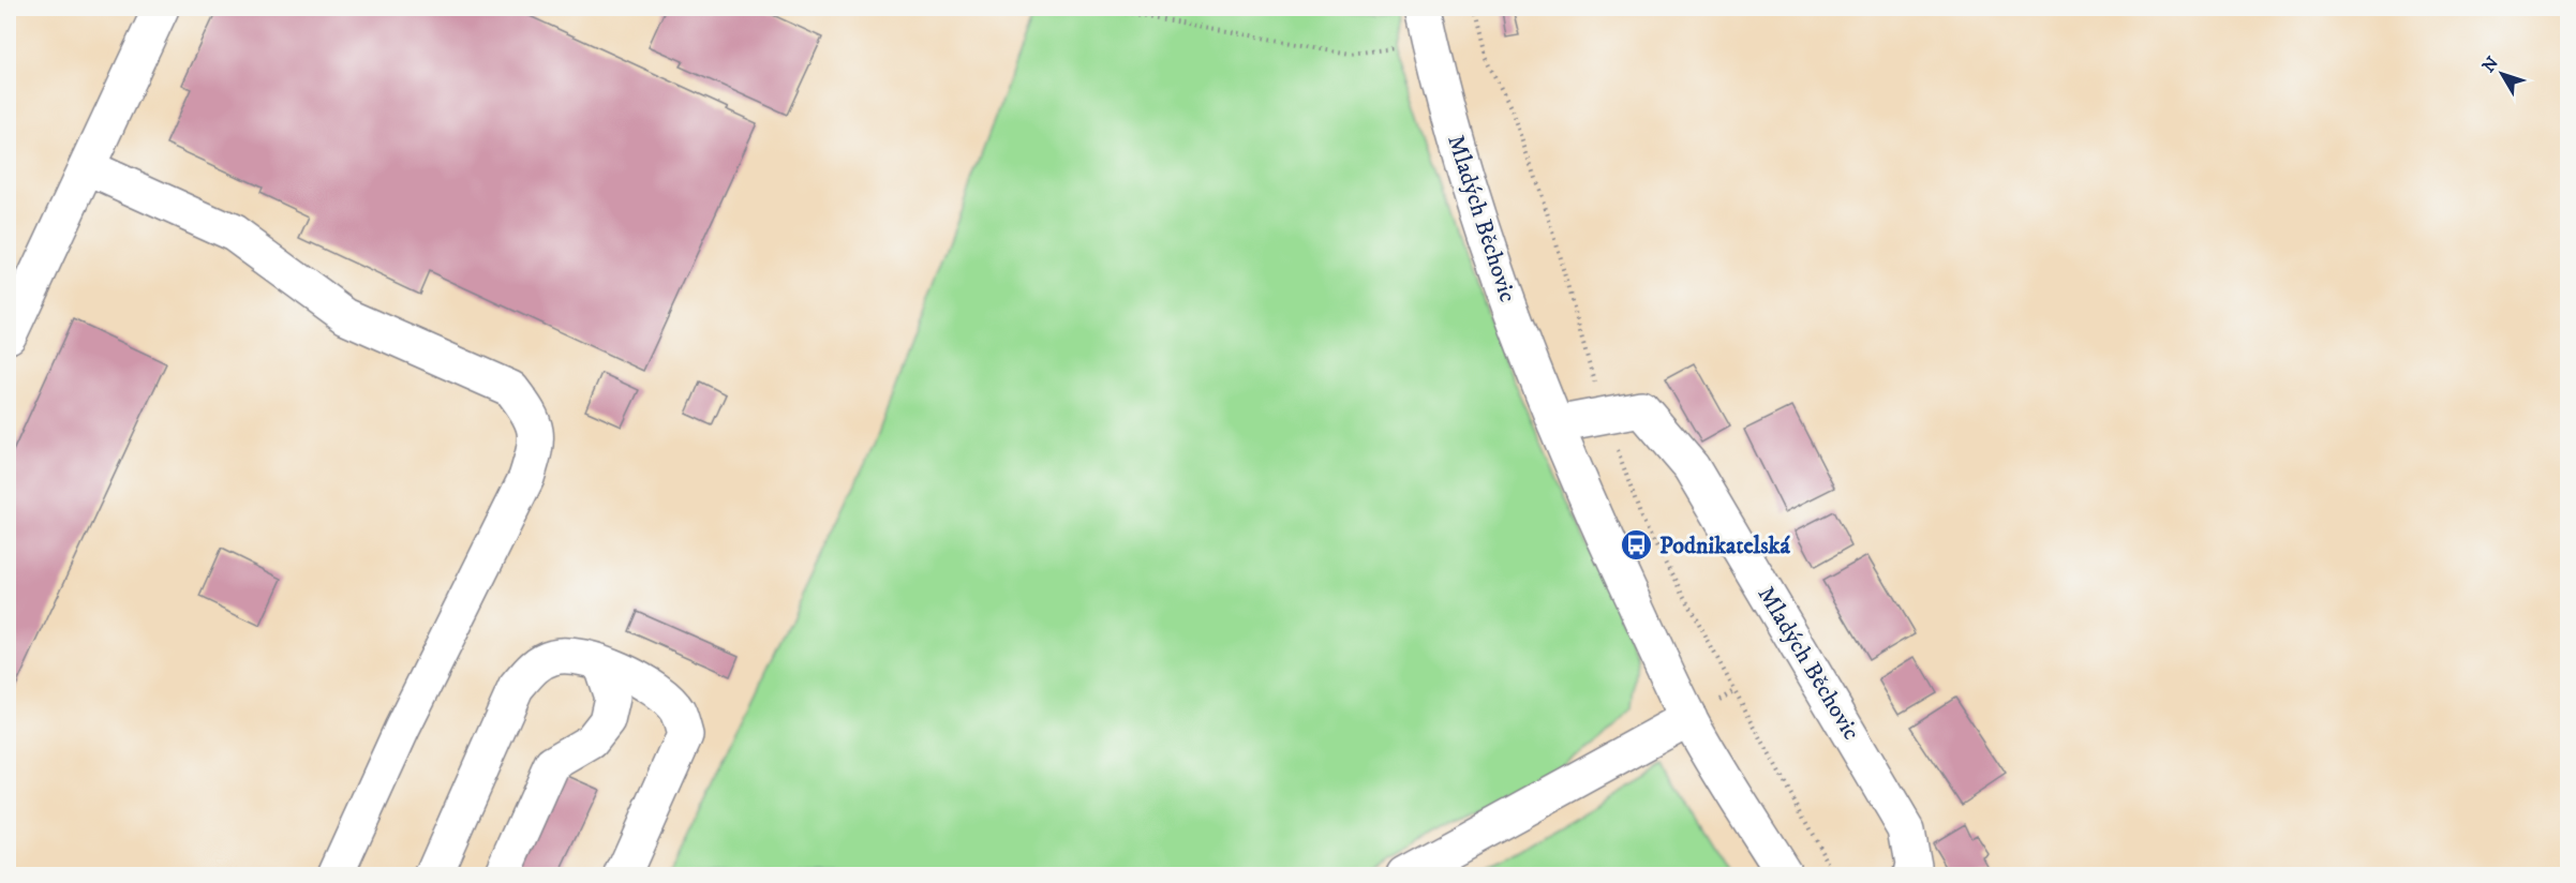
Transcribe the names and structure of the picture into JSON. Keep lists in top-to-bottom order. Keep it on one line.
{"streets":{"street":["Mladých Běchovic"]},"places":{"bus stop":["Podnikatelská"]},"north":"top left"}
